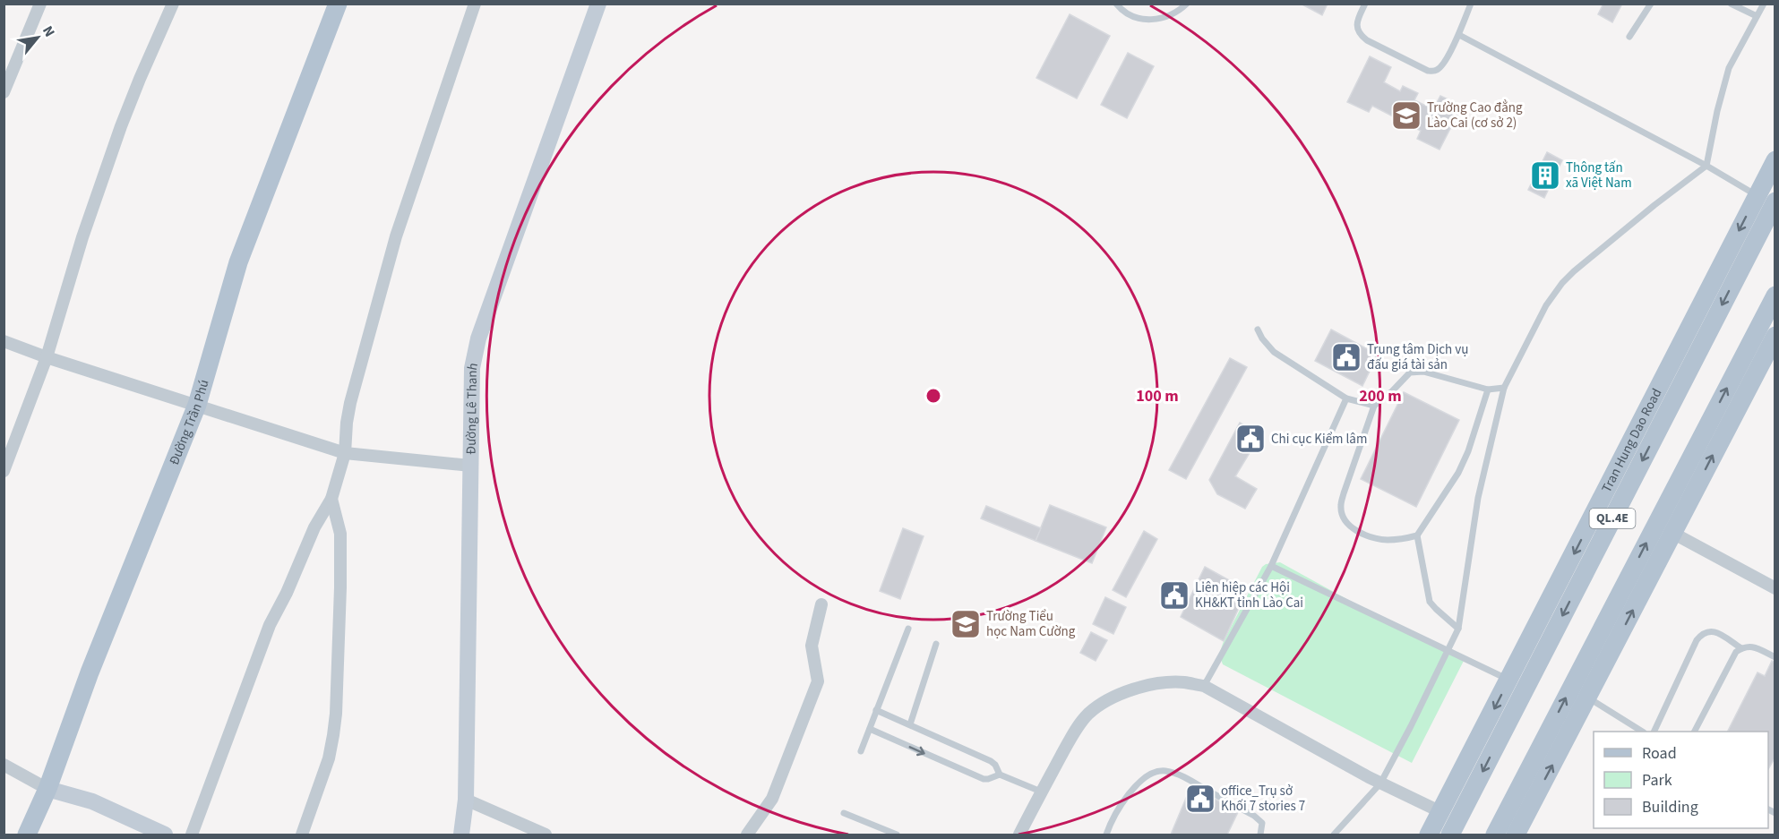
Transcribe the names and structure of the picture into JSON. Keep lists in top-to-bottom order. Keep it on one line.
{"streets":{"main road":["Đường Trần Phú","Tran Hung Dao Road","QL.4E"],"street":["Đường Lê Thanh"]},"places":{"school or university":["Trường Cao đẳng Lào Cai (cơ sở 2)","Trường Tiểu học Nam Cường"],"building":["Thông tấn xã Việt Nam"],"public building":["Trung tâm Dịch vụ đấu giá tài sản","Chi cục Kiểm lâm","Liên hiệp các Hội KH&KT tỉnh Lào Cai","office_Trụ sở Khối 7 stories 7"]},"legend":["Road","Park","Building"],"north":"top right","rings":["100 m","200 m"]}
